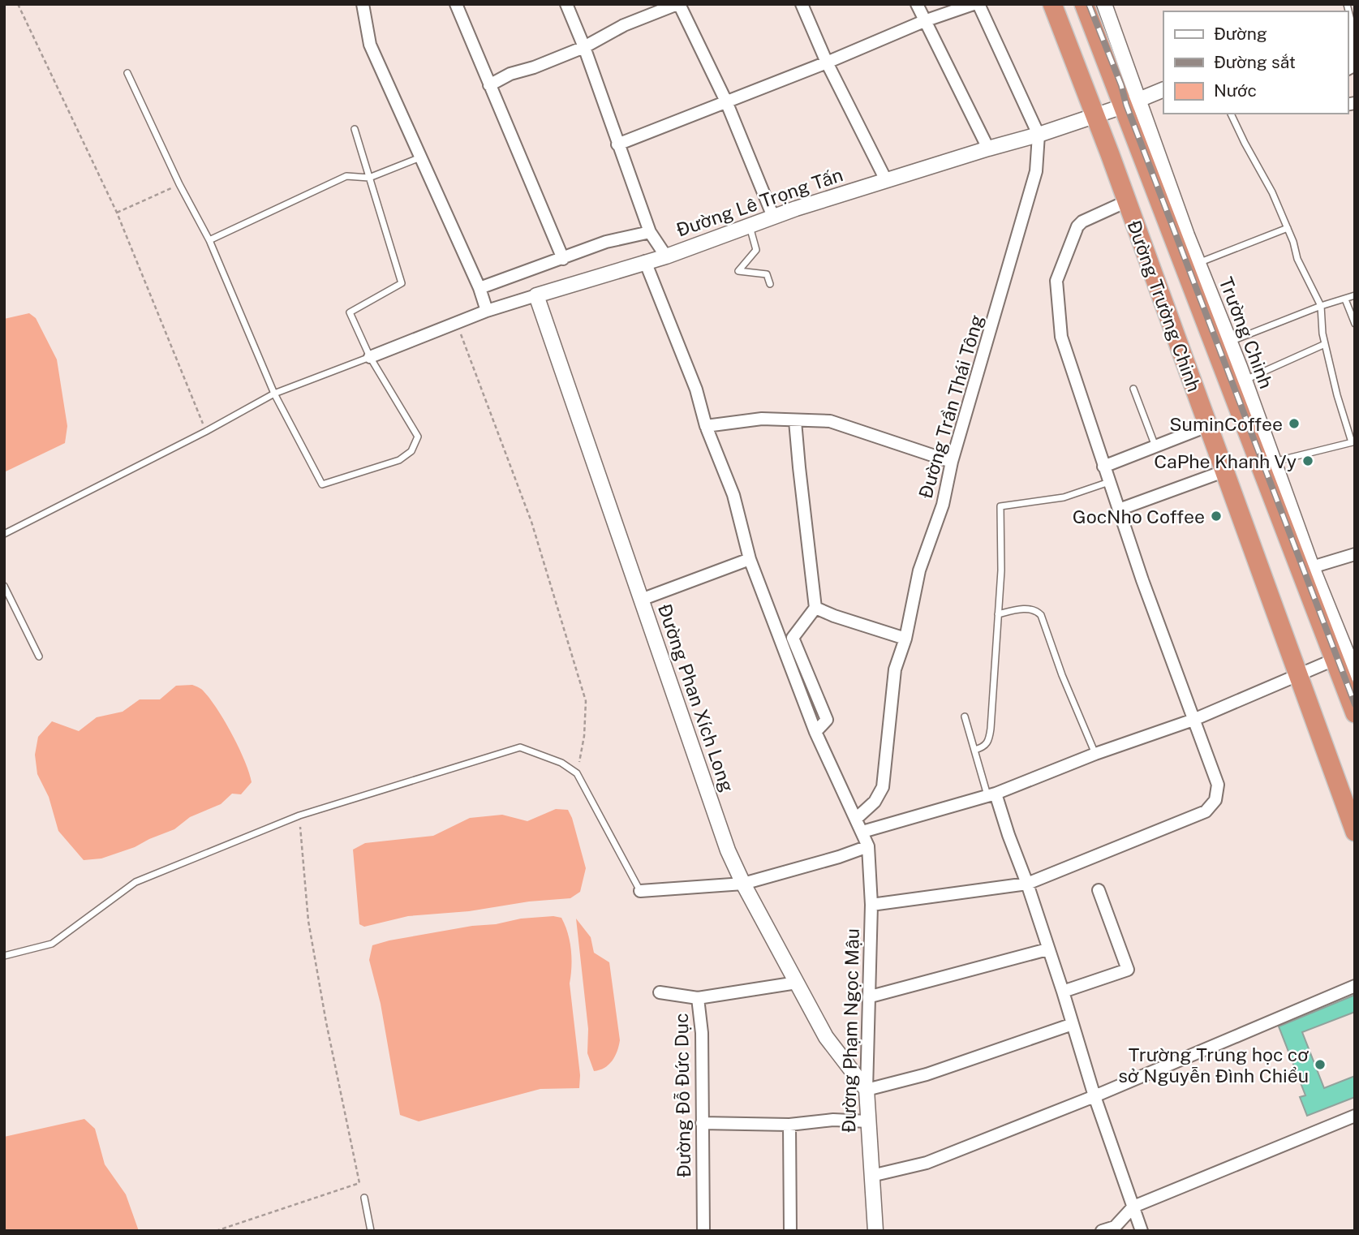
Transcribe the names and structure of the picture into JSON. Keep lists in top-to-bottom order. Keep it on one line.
{"streets":{"highway":["Đường Trường Chinh"],"street":["Đường Lê Trọng Tấn","Trường Chinh","Đường Trần Thái Tông","Đường Phan Xích Long","Đường Phạm Ngọc Mậu","Đường Đỗ Đức Dục"]},"crossings":[["Đường Lê Trọng Tấn","Đường Trường Chinh"],["Đường Lê Trọng Tấn","Trường Chinh"],["Đường Lê Trọng Tấn","Đường Trần Thái Tông"],["Đường Lê Trọng Tấn","Đường Phan Xích Long"],["Đường Lê Trọng Tấn","Đường Phạm Ngọc Mậu"],["Đường Trường Chinh","Trường Chinh"],["Đường Trần Thái Tông","Đường Phạm Ngọc Mậu"],["Đường Phan Xích Long","Đường Phạm Ngọc Mậu"]],"places":["SuminCoffee","CaPhe Khanh Vy","GocNho Coffee","Trường Trung học cơ sở Nguyễn Đình Chiểu"],"legend":["Đường","Đường sắt","Nước"]}
